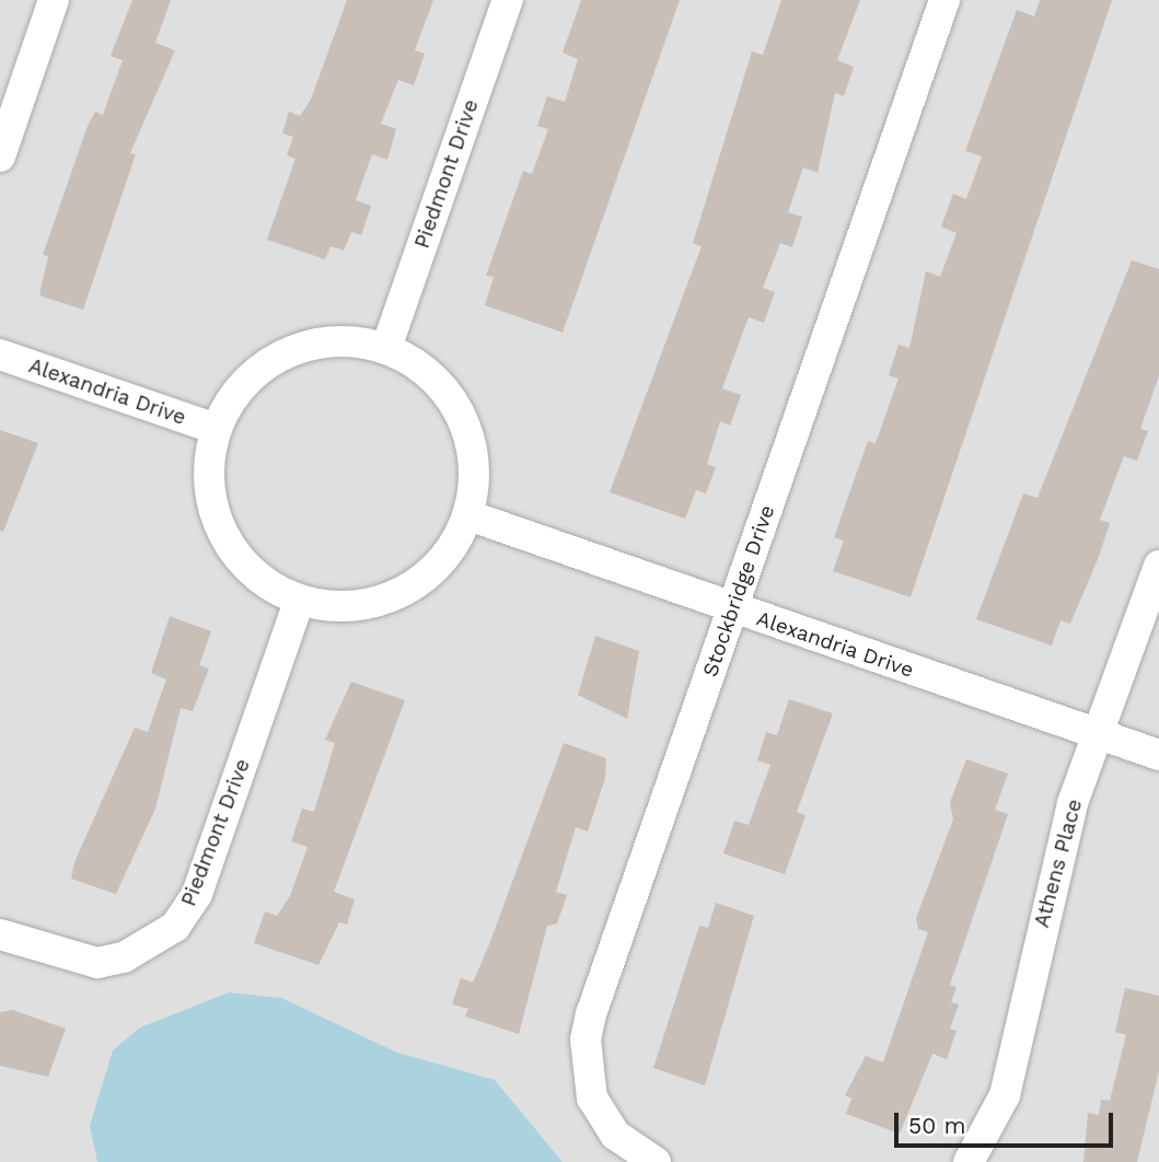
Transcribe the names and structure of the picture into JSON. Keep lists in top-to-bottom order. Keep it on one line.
{"streets":{"street":["Piedmont Drive","Alexandria Drive","Stockbridge Drive","Athens Place"]},"crossings":[["Piedmont Drive","Alexandria Drive"],["Alexandria Drive","Stockbridge Drive"],["Alexandria Drive","Athens Place"]],"scale_bar":"50 m"}
